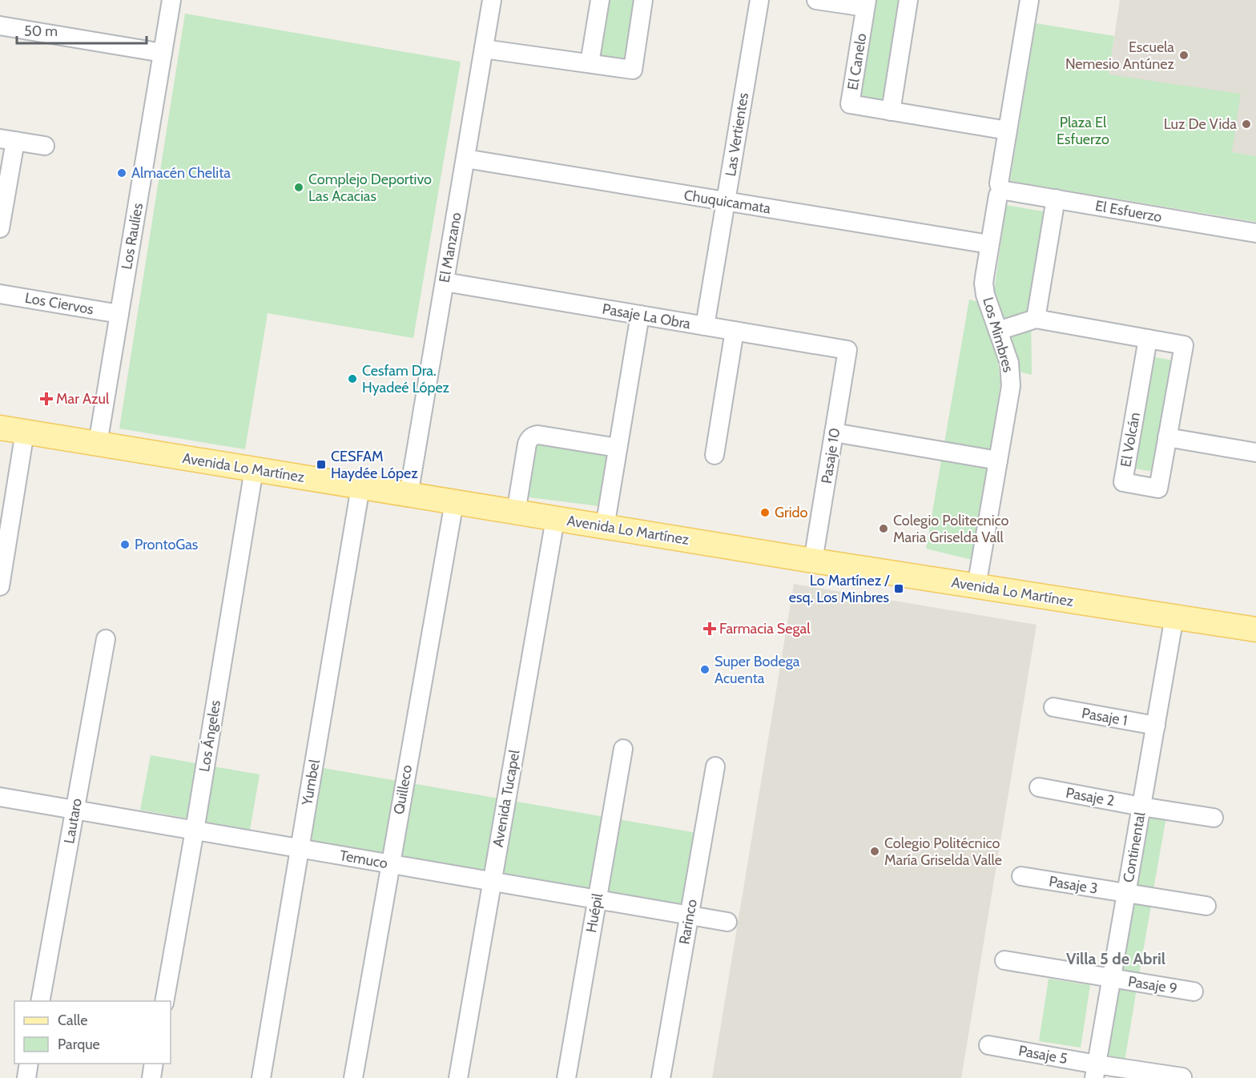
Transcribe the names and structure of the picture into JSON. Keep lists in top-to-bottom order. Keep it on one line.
{"streets":{"main road":["Avenida Lo Martínez"],"street":["El Canelo","Las Vertientes","Chuquicamata","El Esfuerzo","Los Raulíes","El Manzano","Los Ciervos","Pasaje La Obra","Los Mimbres","El Volcán","Pasaje 10","Pasaje 1","Los Ángeles","Yumbel","Quilleco","Pasaje 2","Avenida Tucapel","Lautaro","Continental","Temuco","Pasaje 3","Huépil","Rarinco","Pasaje 9","Pasaje 5"]},"crossings":[["El Canelo","Los Mimbres"],["Las Vertientes","Chuquicamata"],["Las Vertientes","Pasaje La Obra"],["Chuquicamata","El Manzano"],["Chuquicamata","Los Mimbres"],["El Esfuerzo","Los Mimbres"],["Los Raulíes","Los Ciervos"],["Los Raulíes","Avenida Lo Martínez"],["El Manzano","Pasaje La Obra"],["El Manzano","Avenida Lo Martínez"],["Pasaje La Obra","Pasaje 10"],["Los Mimbres","El Volcán"],["Los Mimbres","Avenida Lo Martínez"],["Pasaje 10","Avenida Lo Martínez"],["Avenida Lo Martínez","Los Ángeles"],["Avenida Lo Martínez","Yumbel"],["Avenida Lo Martínez","Quilleco"],["Avenida Lo Martínez","Avenida Tucapel"],["Avenida Lo Martínez","Continental"],["Pasaje 1","Continental"],["Los Ángeles","Temuco"],["Yumbel","Temuco"],["Quilleco","Temuco"],["Pasaje 2","Continental"],["Avenida Tucapel","Temuco"],["Lautaro","Temuco"],["Continental","Pasaje 3"],["Continental","Pasaje 9"],["Continental","Pasaje 5"],["Temuco","Huépil"],["Temuco","Rarinco"]],"districts":["Villa 5 de Abril"],"parks":["Plaza El Esfuerzo"],"places":{"other":["Escuela Nemesio Antúnez","Luz De Vida","Almacén Chelita","Complejo Deportivo Las Acacias","Cesfam Dra. Hyadeé López","Grido","Colegio Politecnico Maria Griselda Vall","ProntoGas","Super Bodega Acuenta","Colegio Politécnico María Griselda Valle"],"health":["Mar Azul","Farmacia Segal"],"transit":["CESFAM Haydée López","Lo Martínez / esq. Los Minbres"]},"legend":["Calle","Parque"],"scale_bar":"50 m"}
